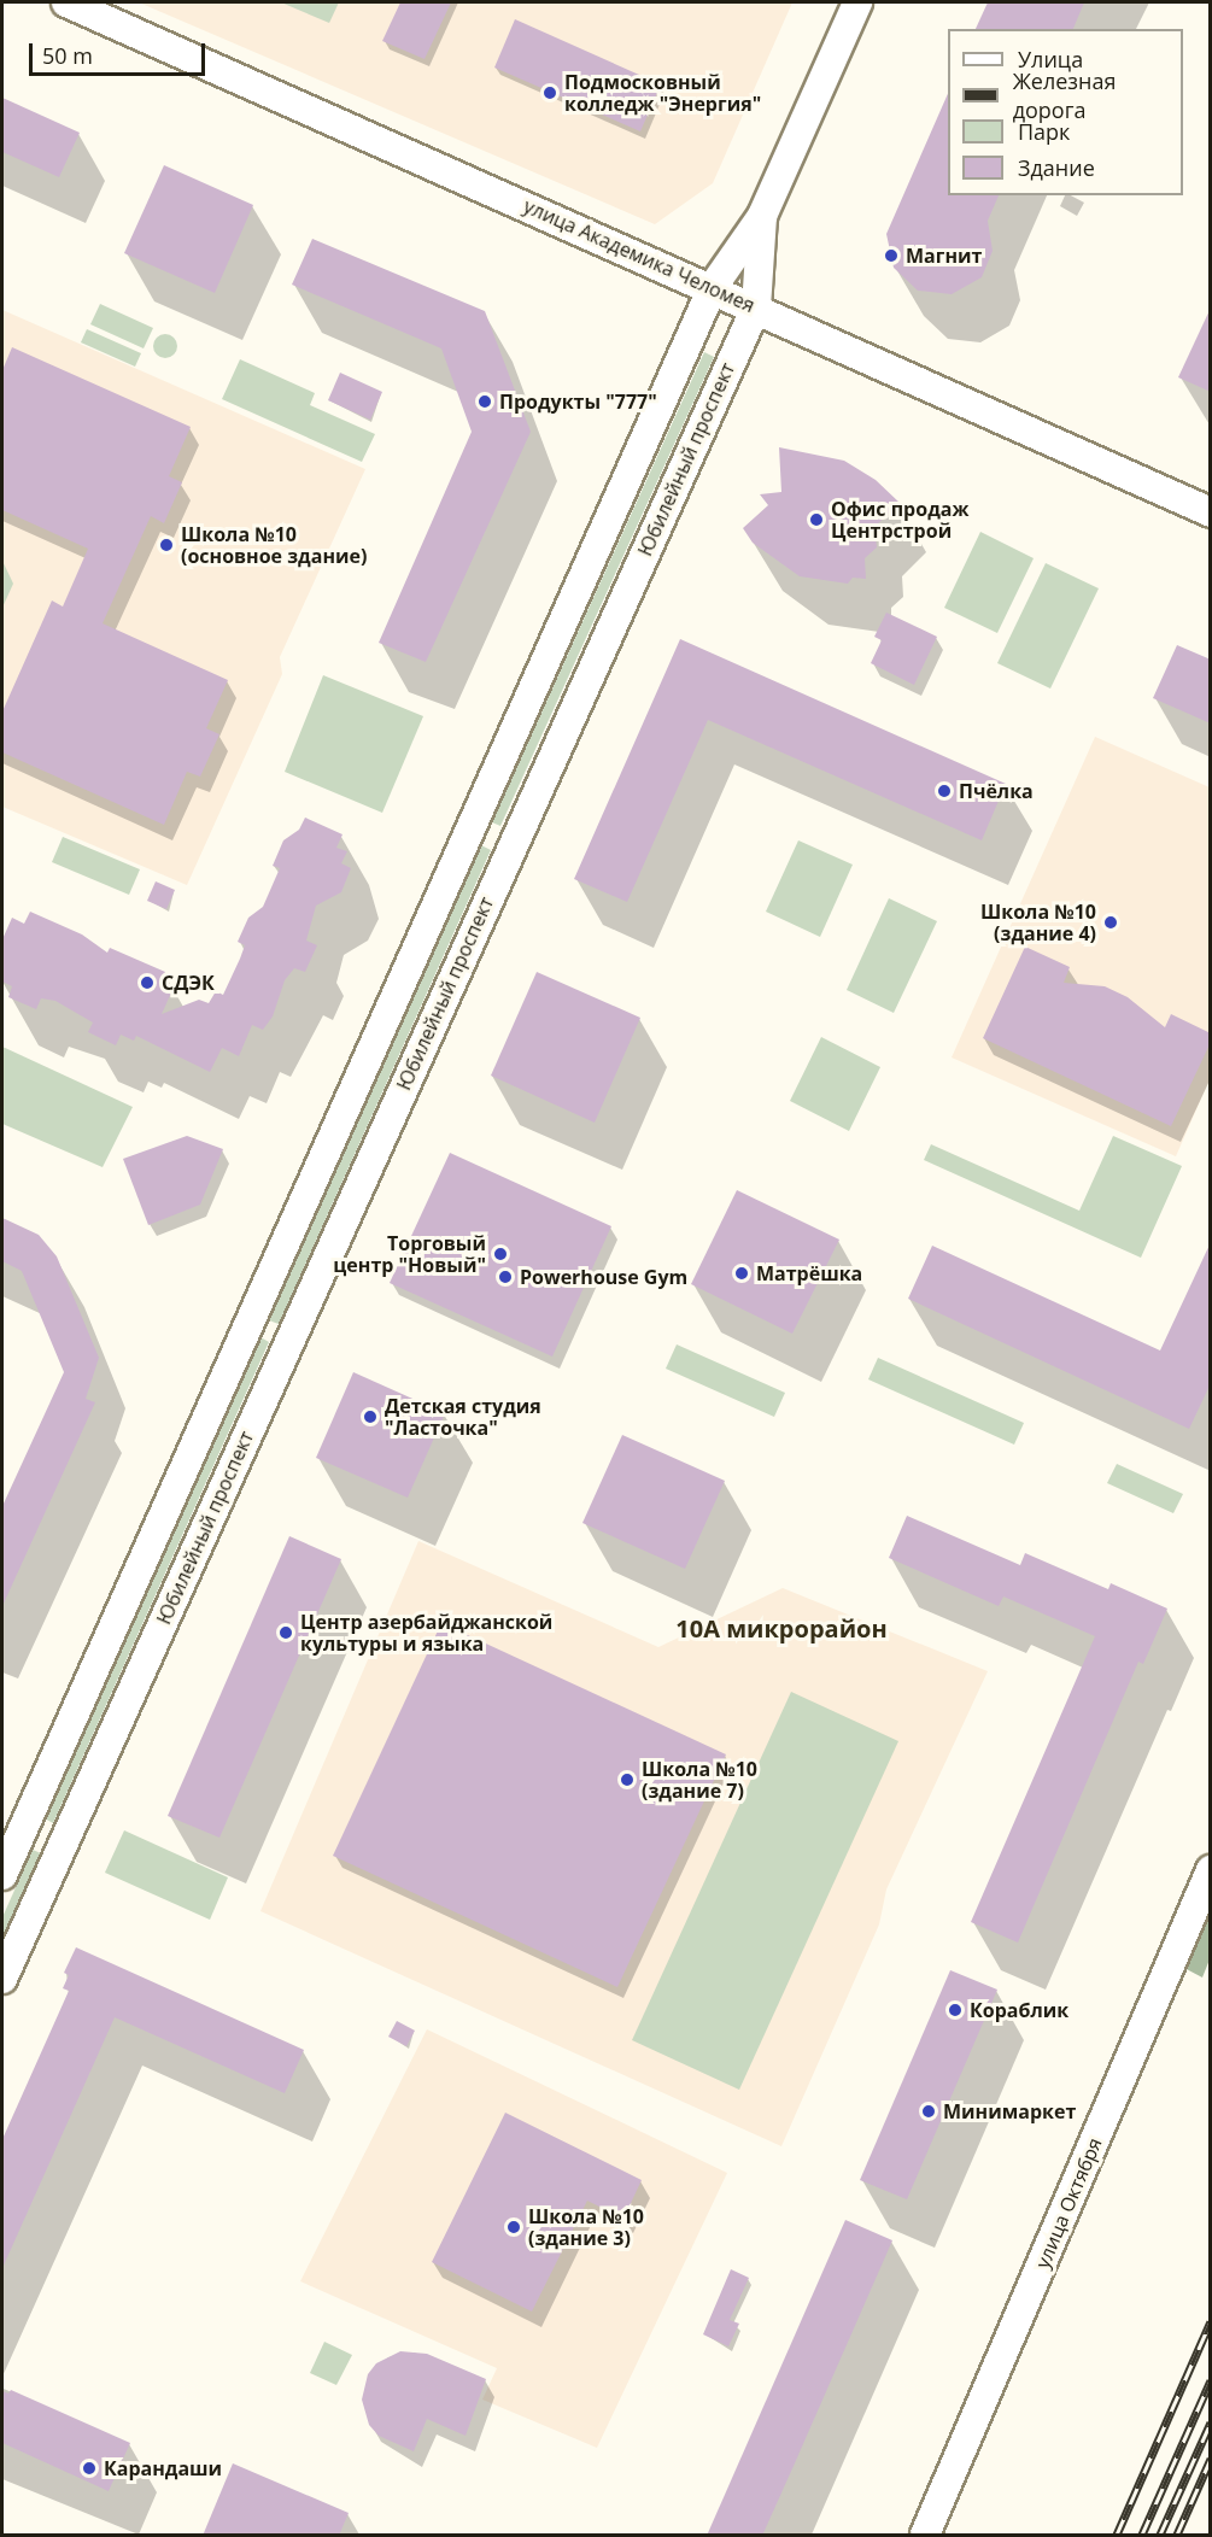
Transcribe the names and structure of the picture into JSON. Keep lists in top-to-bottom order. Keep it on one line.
{"streets":{"street":["улица Академика Челомея","Юбилейный проспект","улица Октября"]},"crossings":[["улица Академика Челомея","Юбилейный проспект"]],"districts":["10А микрорайон"],"places":["Подмосковный колледж \"Энергия\"","Магнит","Продукты \"777\"","Офис продаж Центрстрой","Школа №10 (основное здание)","Пчёлка","Школа №10 (здание 4)","СДЭК","Торговый центр \"Новый\"","Матрёшка","Powerhouse Gym","Детская студия \"Ласточка\"","Центр азербайджанской культуры и языка","Школа №10 (здание 7)","Кораблик","Минимаркет","Школа №10 (здание 3)","Карандаши"],"legend":["Улица","Железная дорога","Парк","Здание"],"scale_bar":"50 m"}
